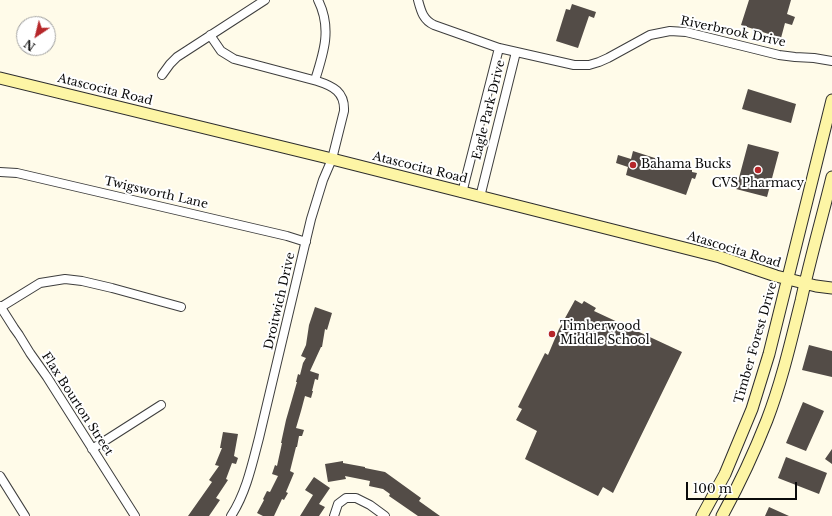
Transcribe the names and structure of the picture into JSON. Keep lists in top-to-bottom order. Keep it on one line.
{"streets":{"main road":["Atascocita Road","Timber Forest Drive"],"street":["Riverbrook Drive","Eagle Park Drive","Twigsworth Lane","Droitwich Drive","Flax Bourton Street"]},"crossings":[["Riverbrook Drive","Eagle Park Drive"],["Atascocita Road","Eagle Park Drive"],["Atascocita Road","Droitwich Drive"],["Atascocita Road","Timber Forest Drive"],["Twigsworth Lane","Droitwich Drive"]],"places":["Bahama Bucks","CVS Pharmacy","Timberwood Middle School"],"scale_bar":"100 m","north":"bottom left"}
